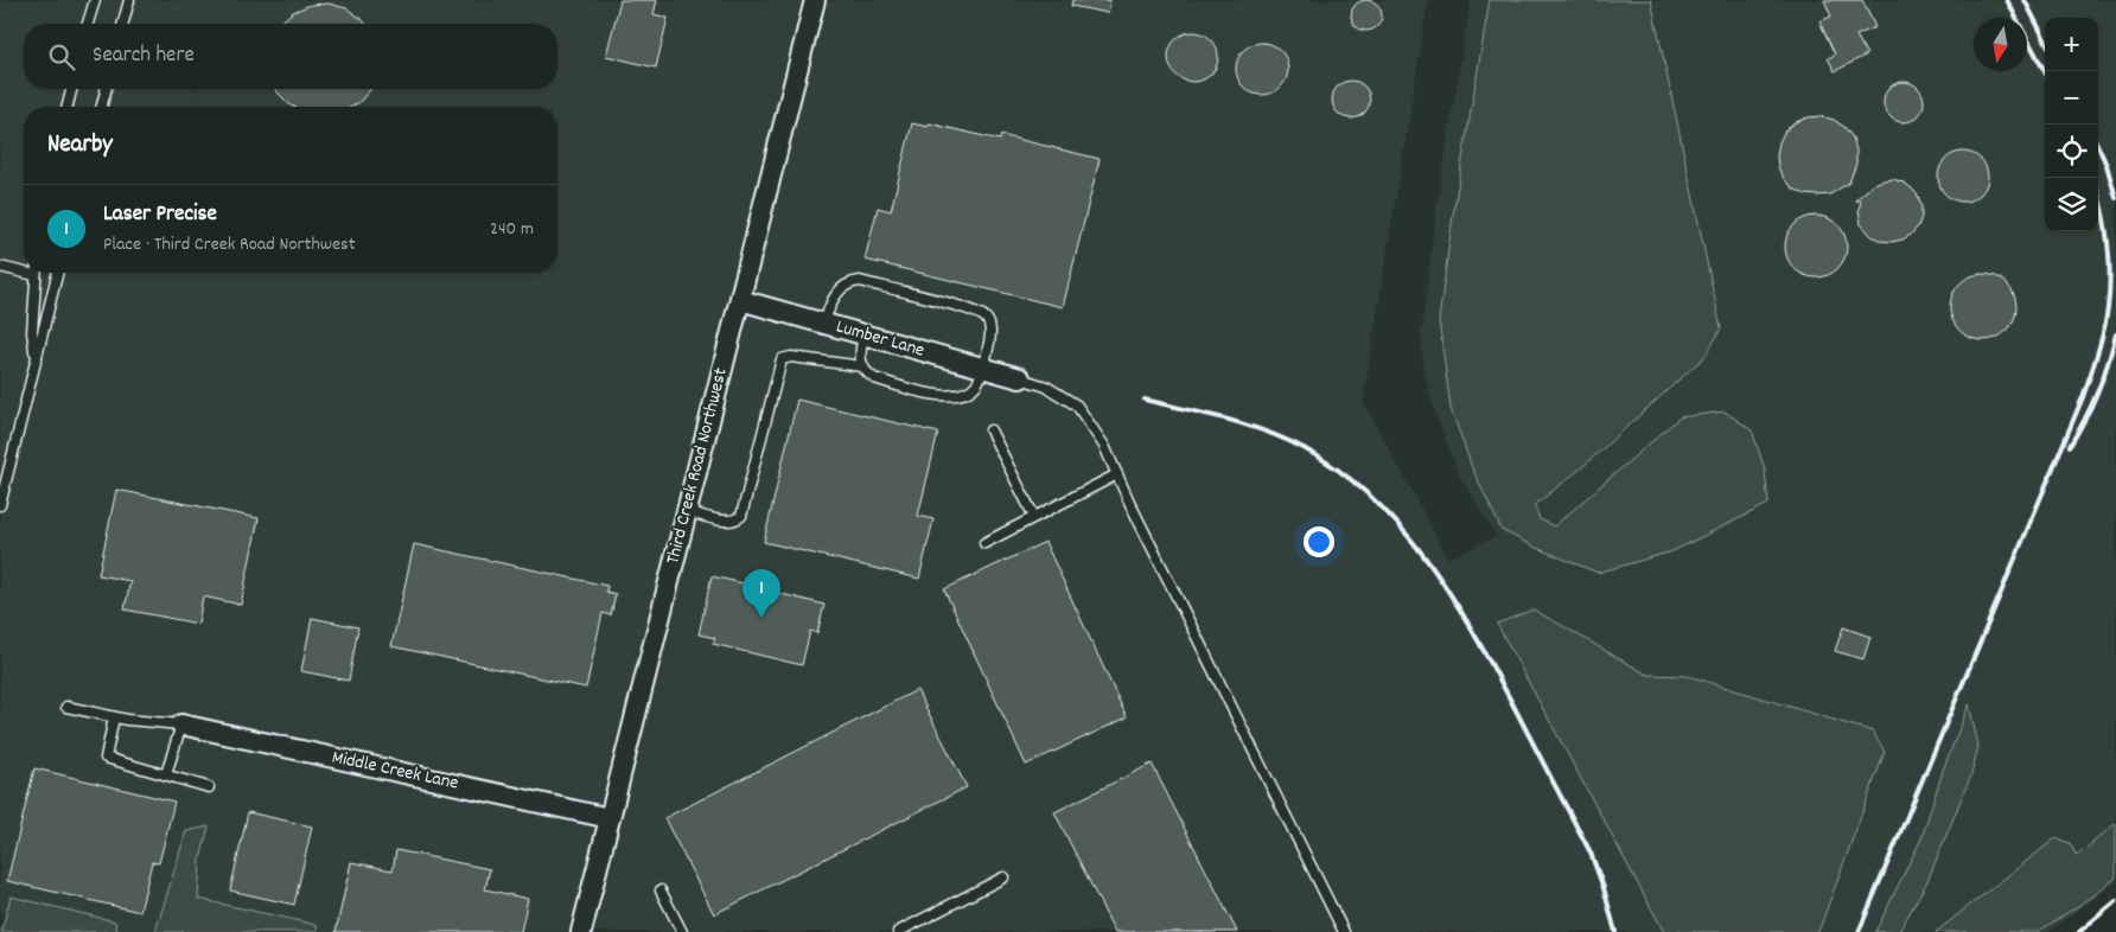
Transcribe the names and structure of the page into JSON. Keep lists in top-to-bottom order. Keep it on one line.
{"streets":{"street":["Lumber Lane","Third Creek Road Northwest","Middle Creek Lane"]},"crossings":[["Lumber Lane","Third Creek Road Northwest"],["Third Creek Road Northwest","Middle Creek Lane"]],"north":"bottom","page":{"map_buttons":["+","−"],"search":"Search here","heading":"Nearby","list":[{"mark":"1","name":"Laser Precise","note":"Place · Third Creek Road Northwest","value":"240 m"}],"pins":"1"}}
